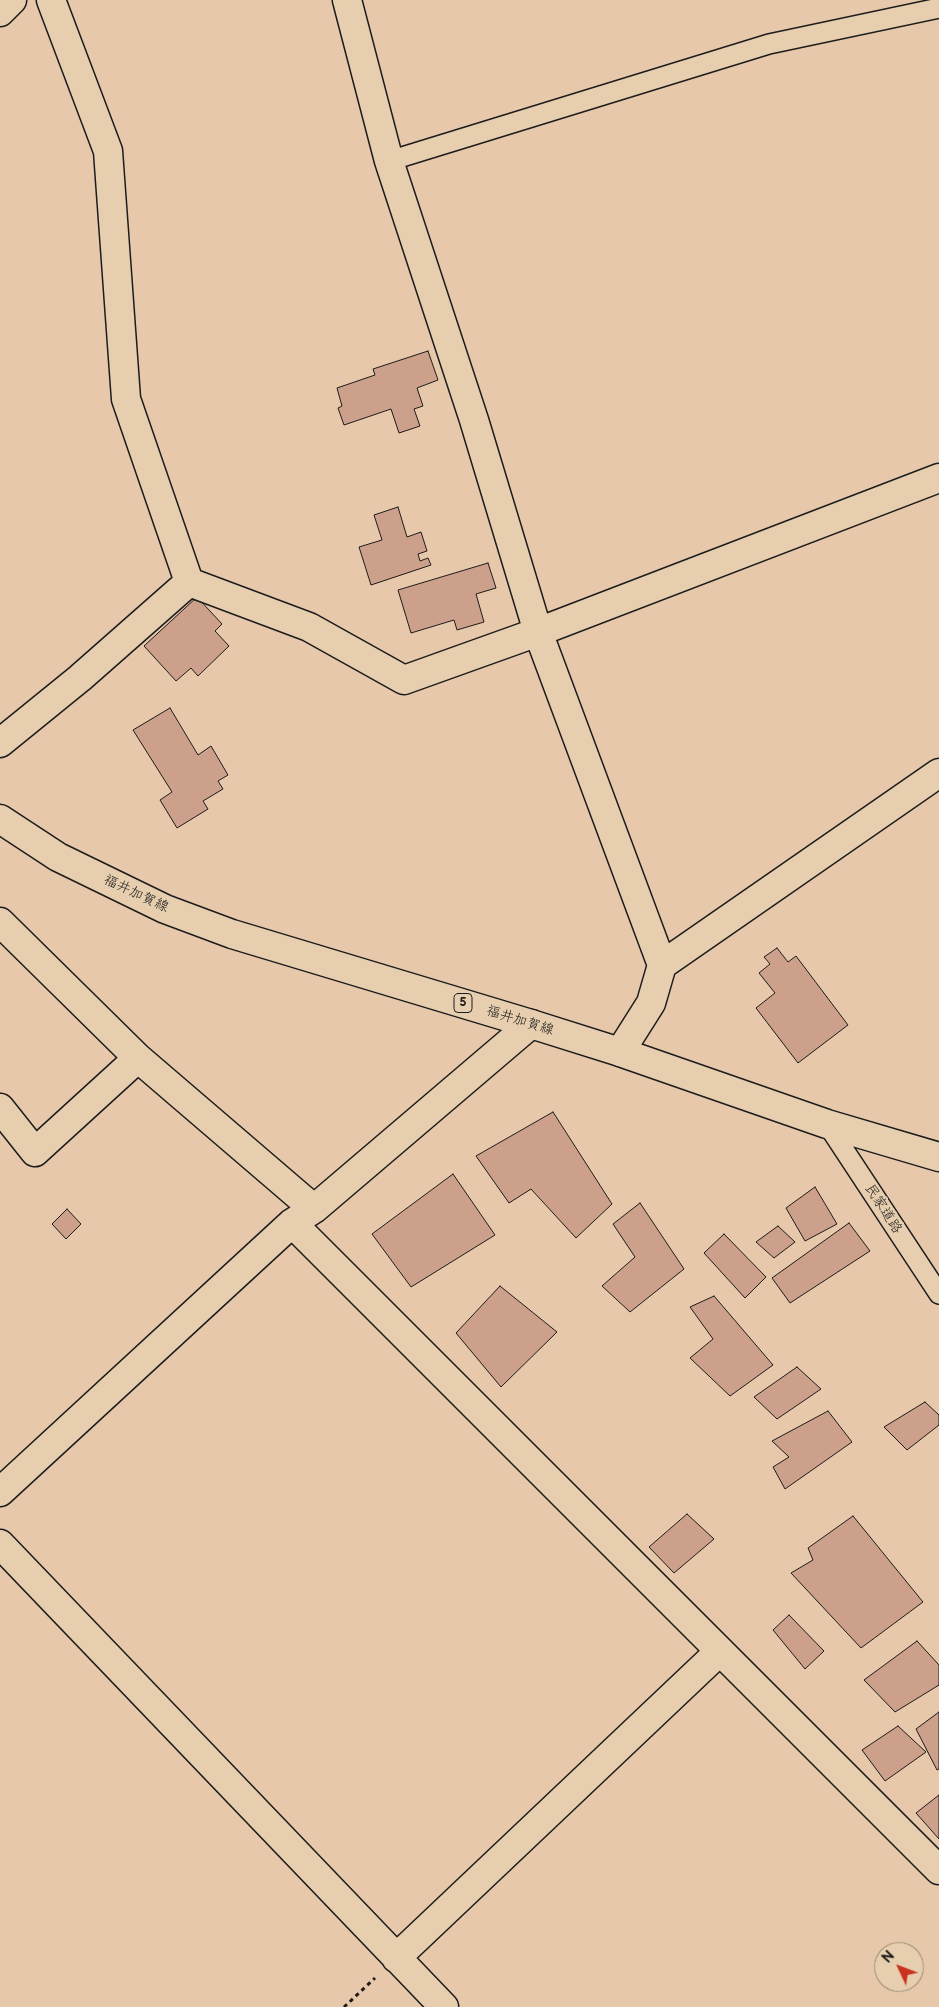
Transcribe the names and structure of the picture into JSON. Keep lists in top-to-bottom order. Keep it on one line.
{"streets":{"street":["福井加賀線","5"],"lane":["民家道路"]},"crossings":[["福井加賀線","民家道路"]],"north":"top left"}
